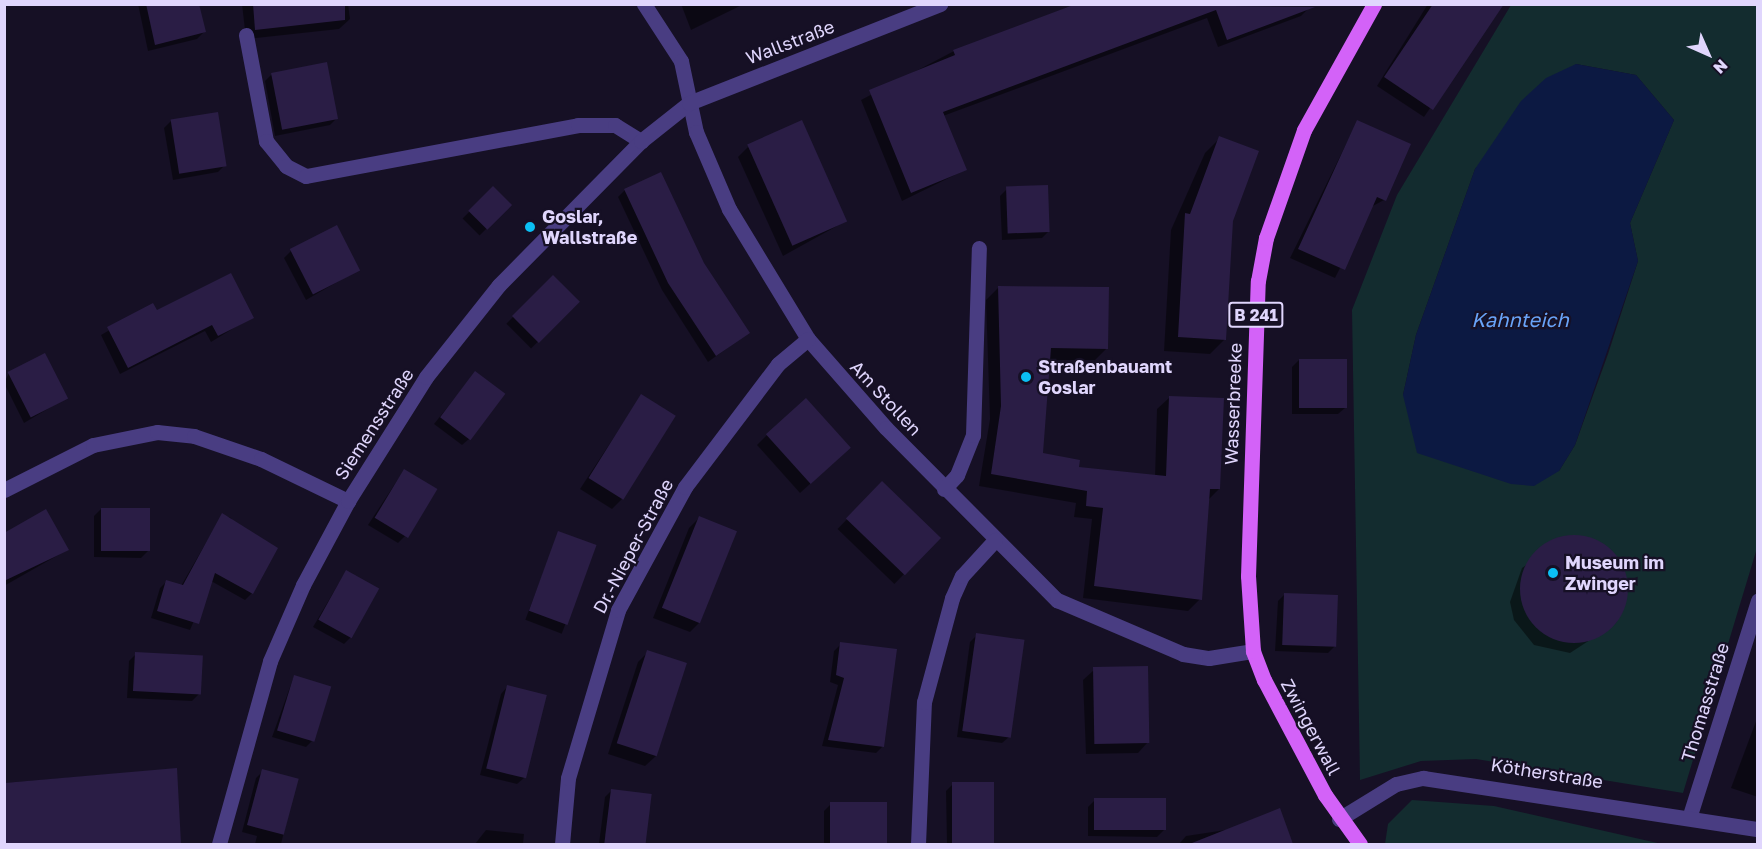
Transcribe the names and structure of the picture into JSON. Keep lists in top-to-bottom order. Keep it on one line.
{"streets":{"main road":["B 241","Wasserbreeke","Zwingerwall"],"street":["Wallstraße","Am Stollen","Siemensstraße","Dr.-Nieper-Straße","Thomasstraße","Kötherstraße"]},"crossings":[["Wallstraße","Am Stollen"],["Wallstraße","Siemensstraße"],["Am Stollen","Wasserbreeke"],["Am Stollen","Siemensstraße"],["Am Stollen","Dr.-Nieper-Straße"],["Am Stollen","Zwingerwall"],["Wasserbreeke","Zwingerwall"],["Thomasstraße","Kötherstraße"],["Zwingerwall","Kötherstraße"]],"water":["Kahnteich"],"places":["Goslar, Wallstraße","Straßenbauamt Goslar","Museum im Zwinger"],"north":"bottom right"}
